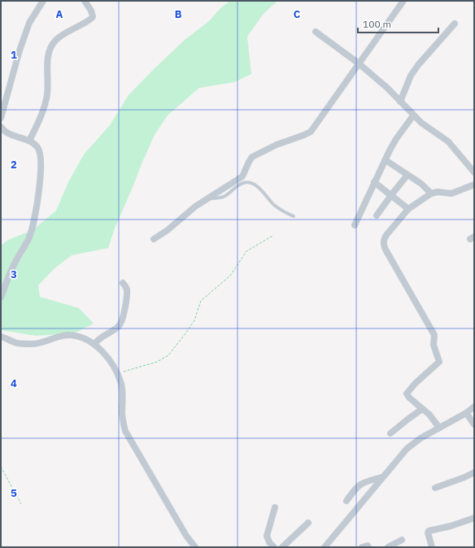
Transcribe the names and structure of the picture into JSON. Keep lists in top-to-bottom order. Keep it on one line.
{"scale_bar":"100 m","grid":{"columns":["A","B","C"],"rows":["1","2","3","4","5"]}}
